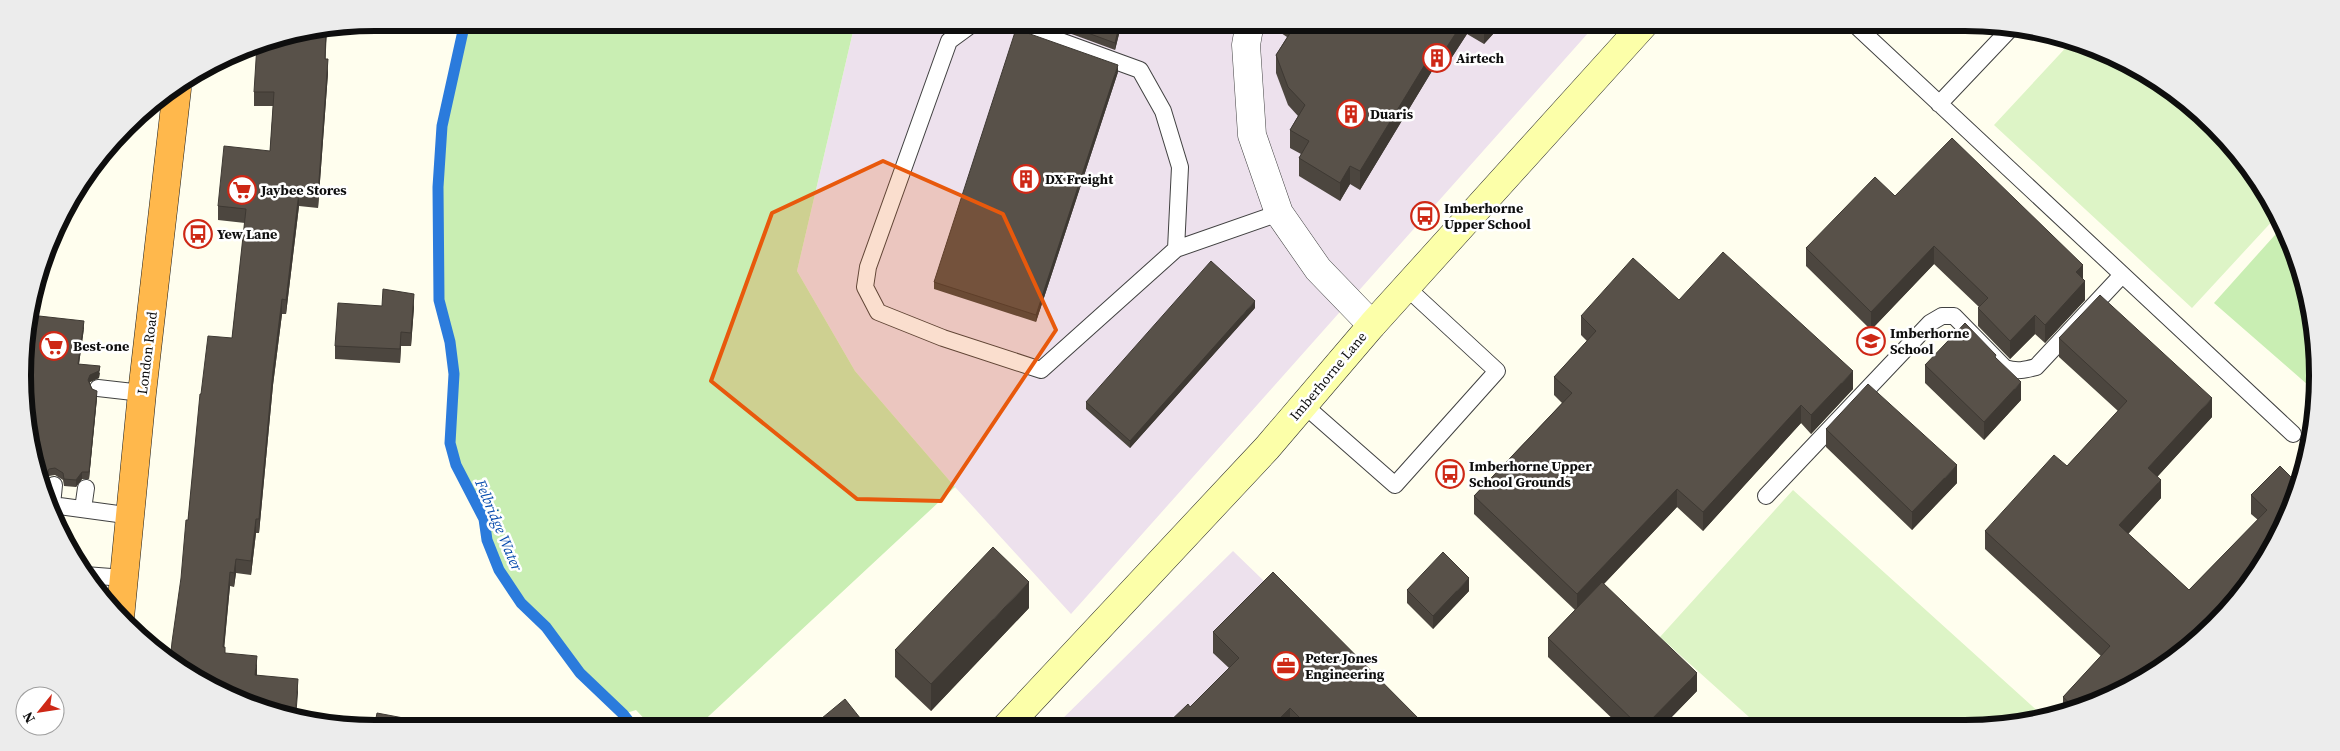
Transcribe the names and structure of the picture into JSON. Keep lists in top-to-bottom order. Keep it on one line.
{"streets":{"highway":["London Road"],"street":["Imberhorne Lane"]},"water":["Felbridge Water"],"places":{"building":["Airtech","Duaris","DX Freight"],"supermarket":["Jaybee Stores","Best-one"],"bus stop":["Imberhorne Upper School","Yew Lane","Imberhorne Upper School Grounds"],"school or university":["Imberhorne School"],"office":["Peter Jones Engineering"]},"north":"bottom left"}
